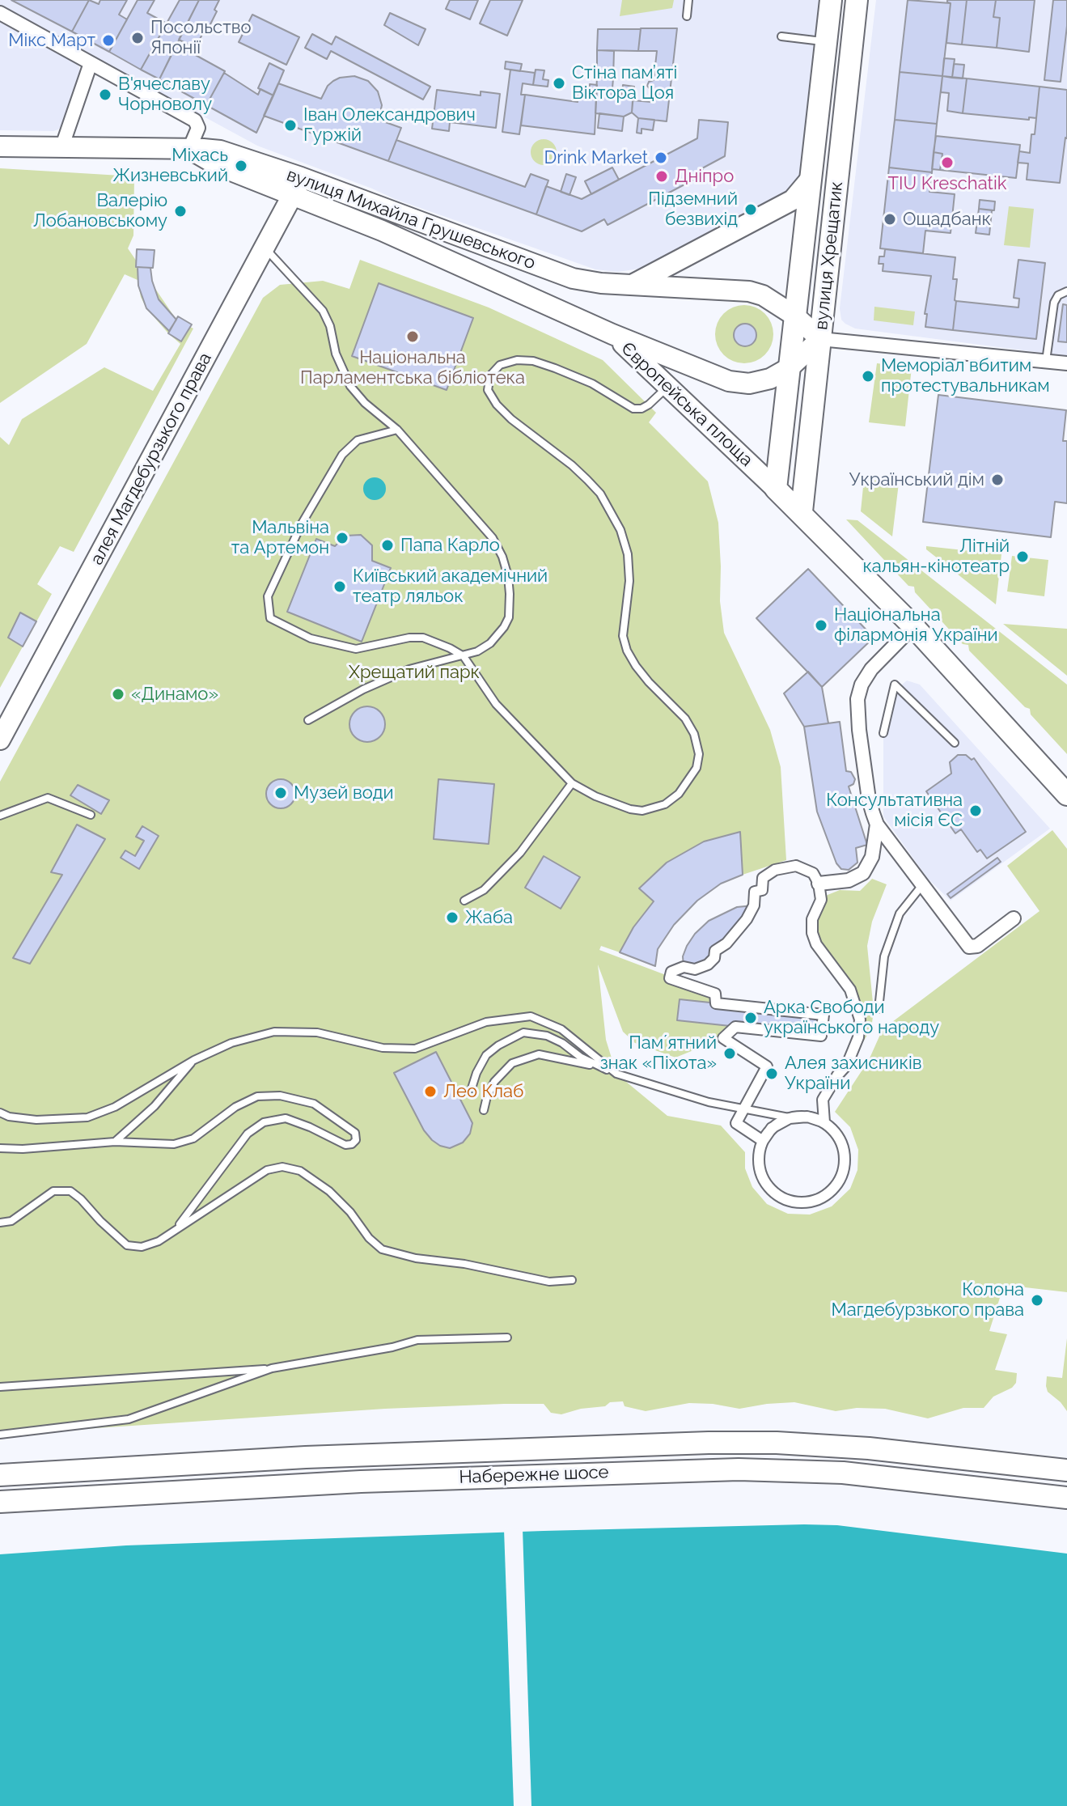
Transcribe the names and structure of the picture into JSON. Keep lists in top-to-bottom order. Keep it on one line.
{"streets":{"main road":["вулиця Михайла Грушевського","вулиця Хрещатик","Європейська площа","алея Магдебурзького права","Набережне шосе"]},"crossings":[["вулиця Михайла Грушевського","Європейська площа"],["вулиця Михайла Грушевського","алея Магдебурзького права"],["вулиця Хрещатик","Європейська площа"]],"parks":["Хрещатий парк"],"places":["Посольство Японії","Мікс Март","Стіна пам’яті Віктора Цоя","В'ячеславу Чорноволу","Іван Олександрович Гуржій","Drink Market","TIU Kreschatik","Міхась Жизневський","Дніпро","Підземний безвихід","Валерію Лобановському","Ощадбанк","Національна Парламентська бібліотека","Меморіал вбитим протестувальникам","Український дім","Мальвіна та Артемон","Папа Карло","Літній кальян-кінотеатр","Київський академічний театр ляльок","Національна філармонія України","«Динамо»","Музей води","Консультативна місія ЄС","Жаба","Арка Свободи українського народу","Памʼятний знак «Піхота»","Алея захисників України","Лео Клаб","Колона Магдебурзького права"]}
